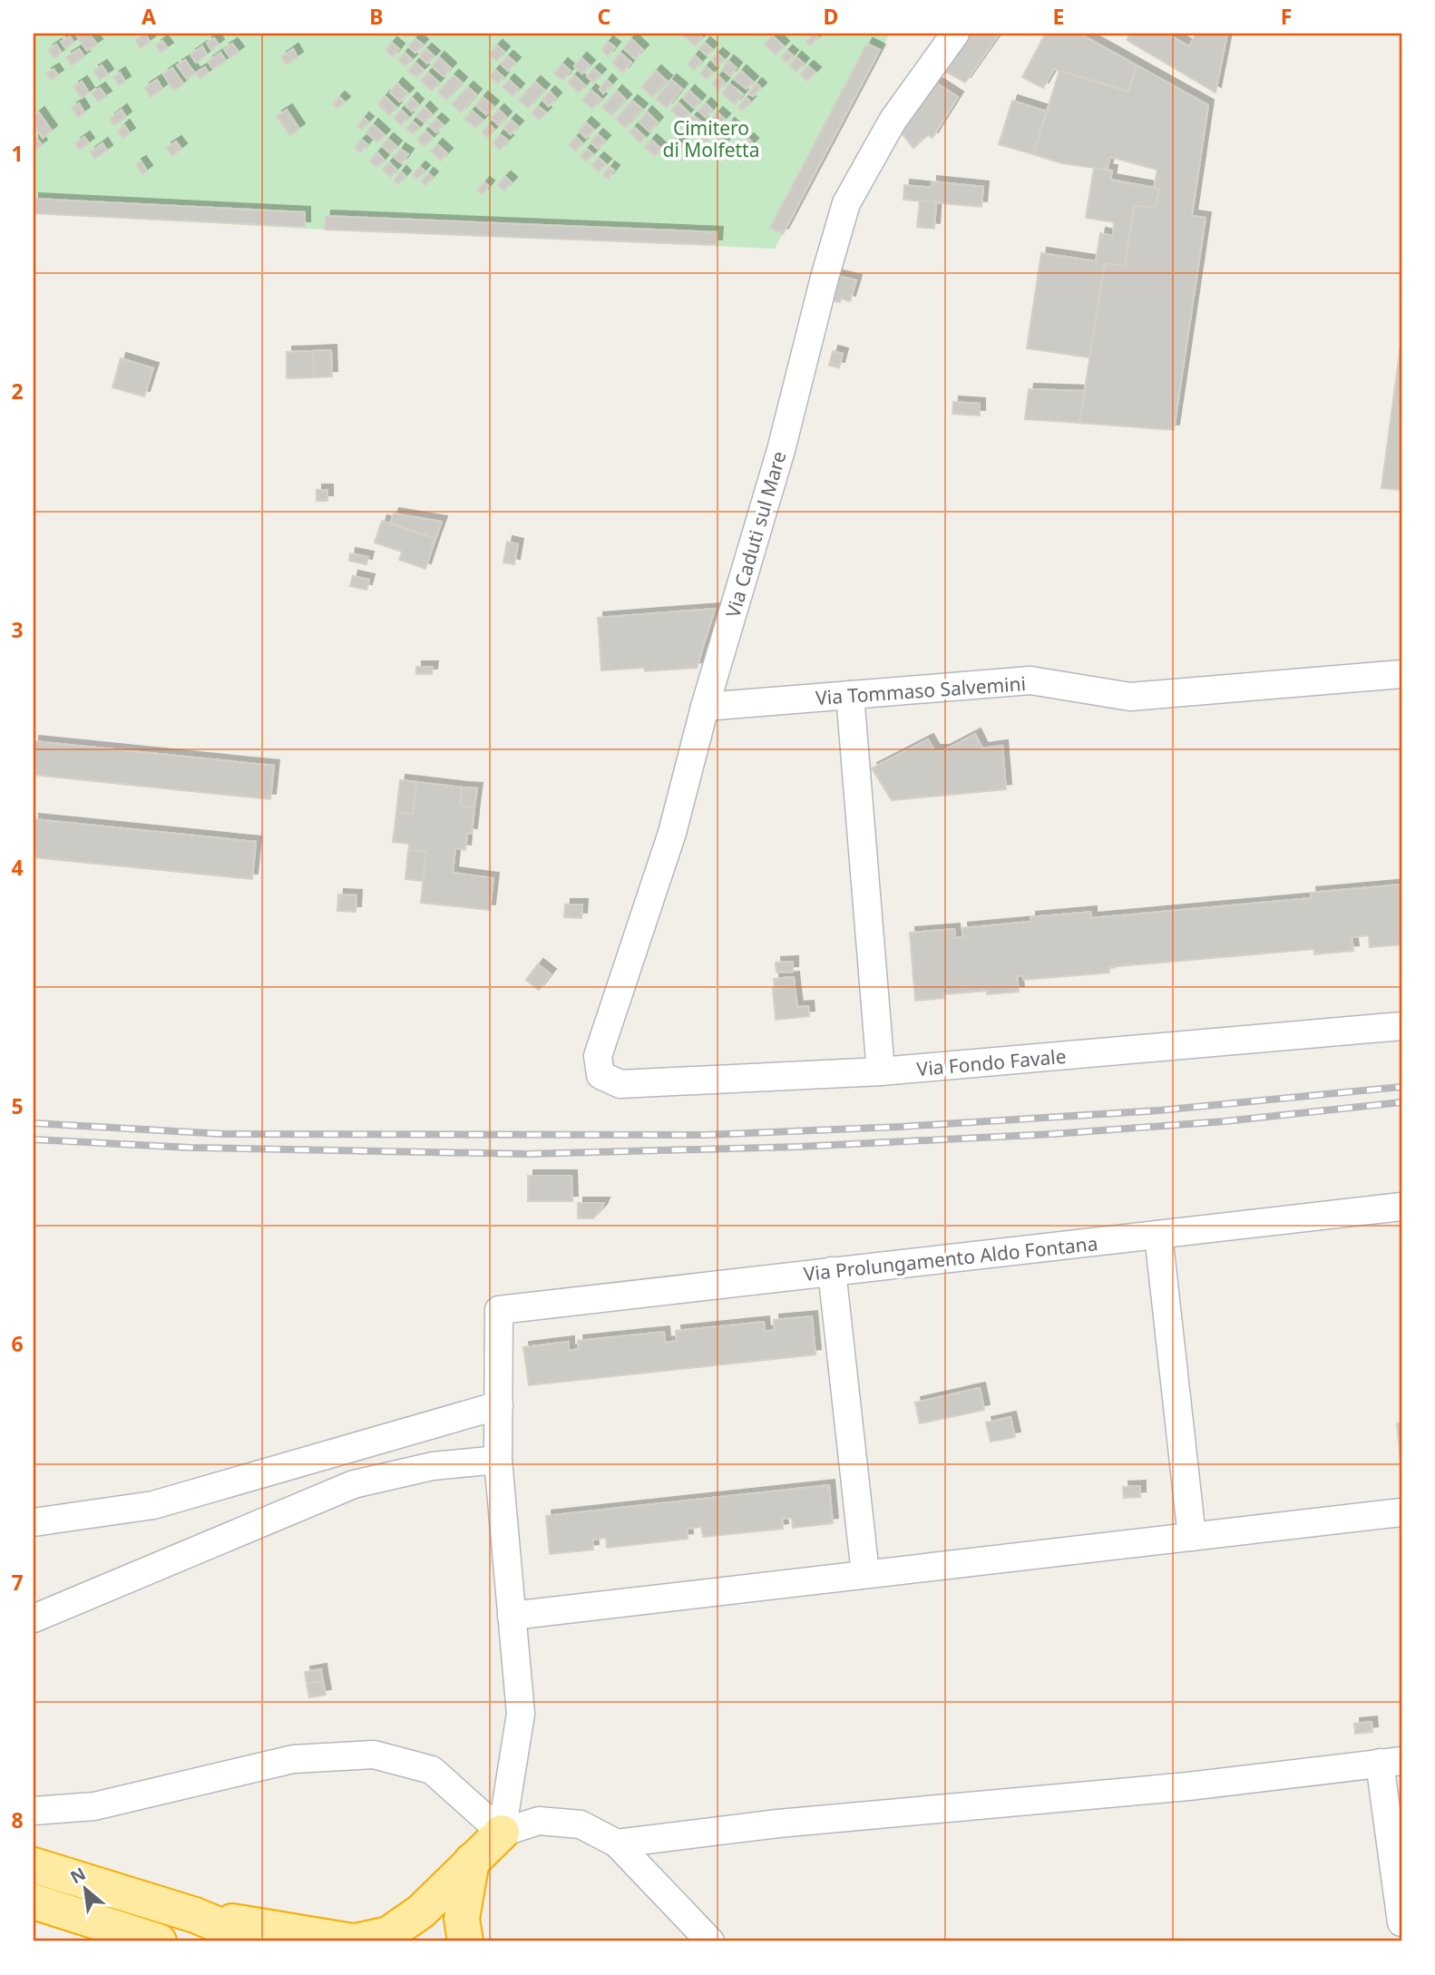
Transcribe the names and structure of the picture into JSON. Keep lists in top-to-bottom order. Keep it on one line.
{"streets":{"street":["Via Caduti sul Mare","Via Tommaso Salvemini","Via Fondo Favale","Via Prolungamento Aldo Fontana"]},"crossings":[["Via Caduti sul Mare","Via Tommaso Salvemini"],["Via Caduti sul Mare","Via Fondo Favale"]],"parks":["Cimitero di Molfetta"],"north":"top left","grid":{"columns":["A","B","C","D","E","F"],"rows":["1","2","3","4","5","6","7","8"]}}
